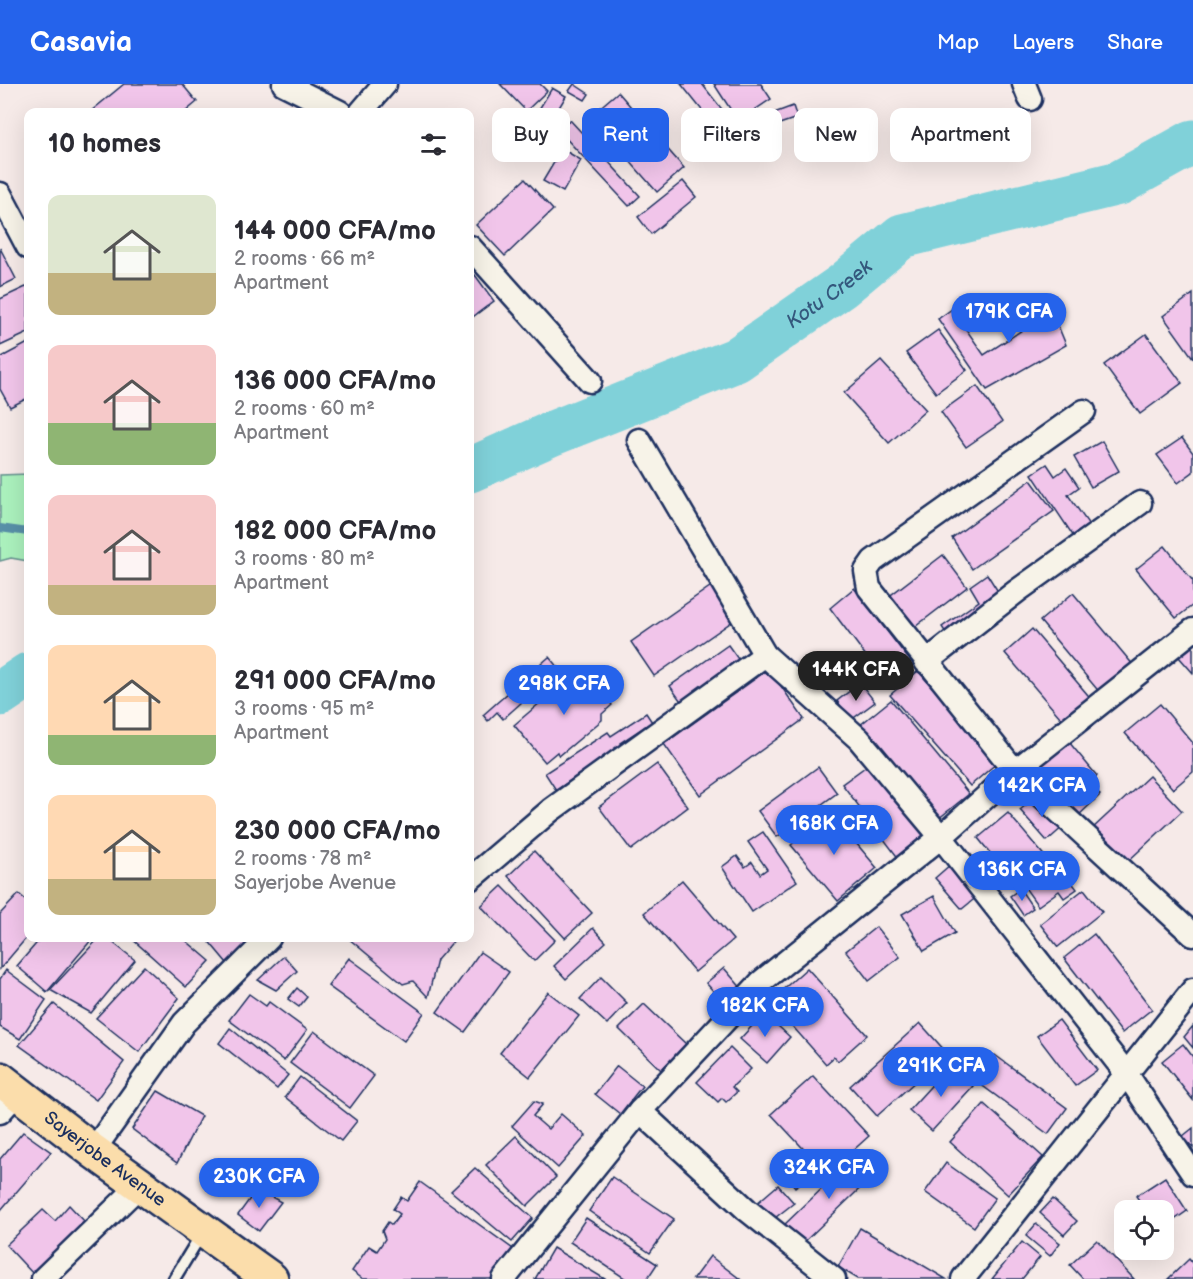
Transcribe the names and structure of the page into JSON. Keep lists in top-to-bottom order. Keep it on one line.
{"streets":{"main road":["Sayerjobe Avenue"]},"water":["Kotu Creek"],"page":{"header":"Casavia","nav":["Map","Layers","Share"],"chip":["Buy","Rent","Filters","New","Apartment"],"heading":"10 homes","list":[{"name":"144 000 CFA/mo","note":"2 rooms · 66 m² · Apartment"},{"name":"136 000 CFA/mo","note":"2 rooms · 60 m² · Apartment"},{"name":"182 000 CFA/mo","note":"3 rooms · 80 m² · Apartment"},{"name":"291 000 CFA/mo","note":"3 rooms · 95 m² · Apartment"},{"name":"230 000 CFA/mo","note":"2 rooms · 78 m² · Sayerjobe Avenue"}],"price":["179K CFA","144K CFA","298K CFA","142K CFA","168K CFA","136K CFA","182K CFA","291K CFA","324K CFA","230K CFA"]}}
